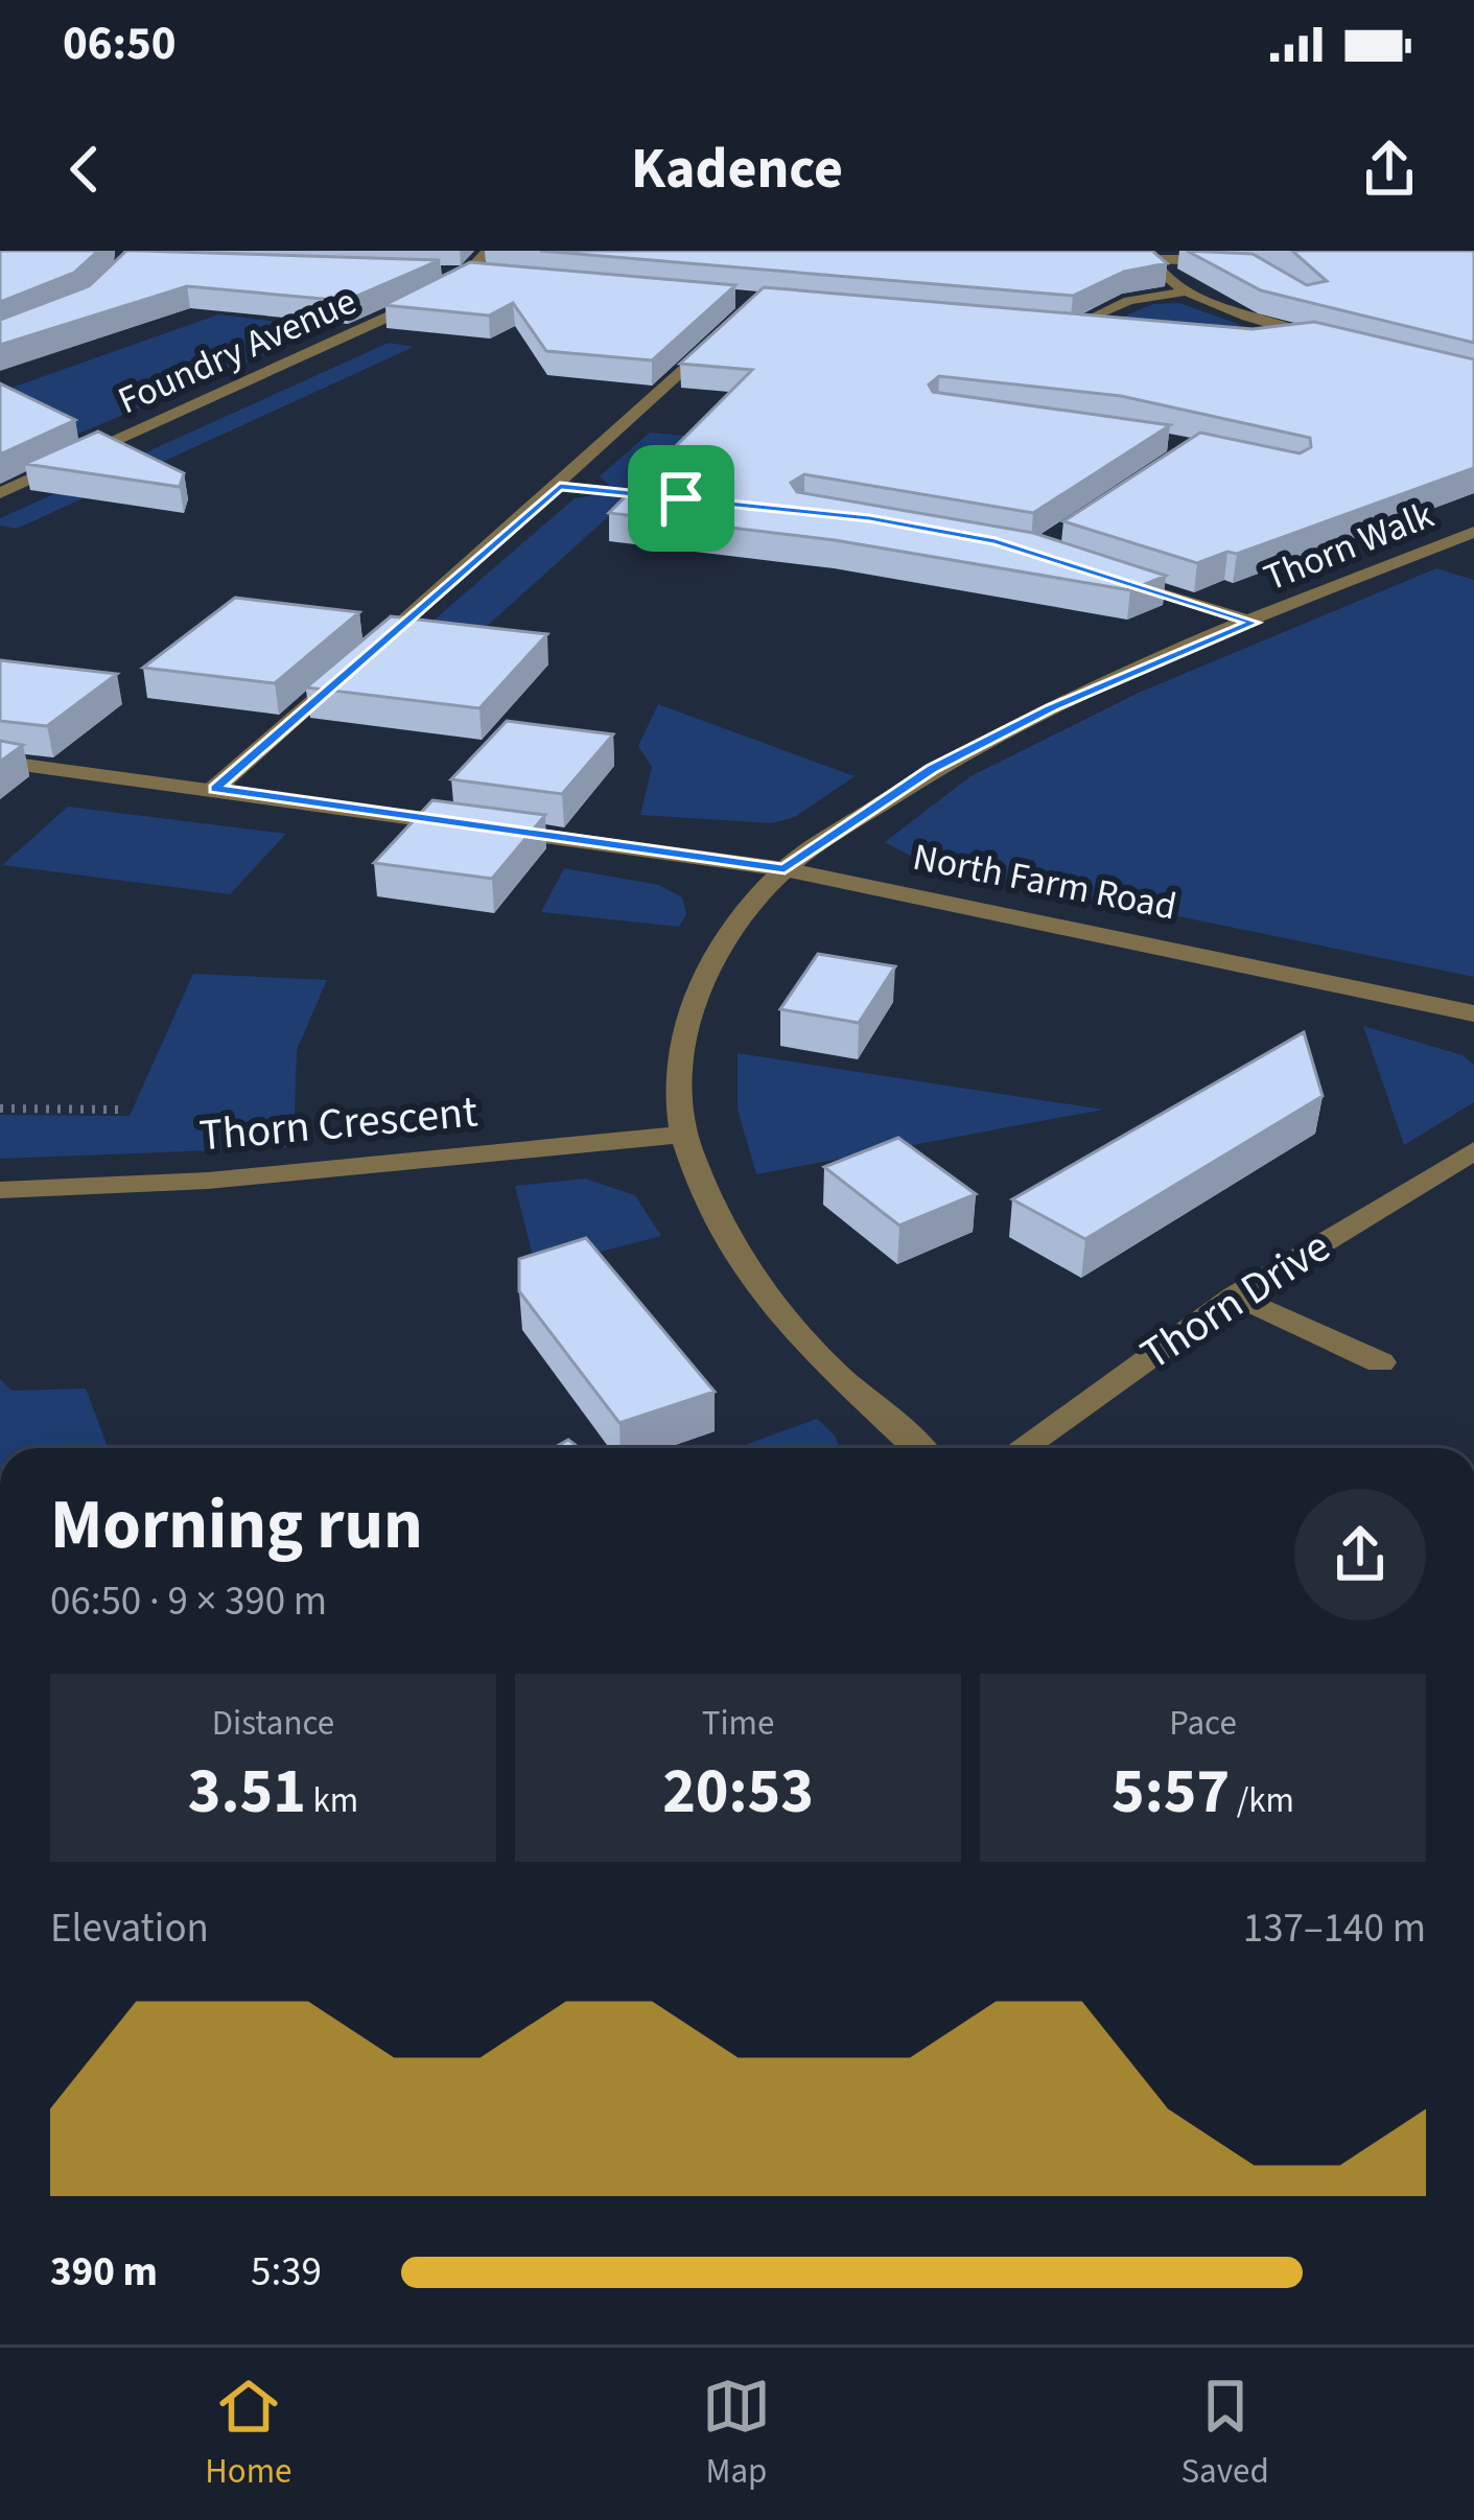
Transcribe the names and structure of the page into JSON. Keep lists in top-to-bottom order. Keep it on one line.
{"streets":{"street":["Foundry Avenue","Thorn Walk","North Farm Road","Thorn Crescent","Thorn Drive"]},"crossings":[["Thorn Walk","North Farm Road"],["Thorn Walk","Thorn Crescent"]],"page":{"status":"06:50","header":"Kadence","heading":["Morning run","06:50 · 9 × 390 m"],"stats":[["Distance","3.51 km"],["Time","20:53"],["Pace","5:57 /km"]],"chart":["Elevation","137–140 m"],"list":[{"name":"390 m","note":"5:39"}],"tabs":["Home","Map","Saved"]}}
